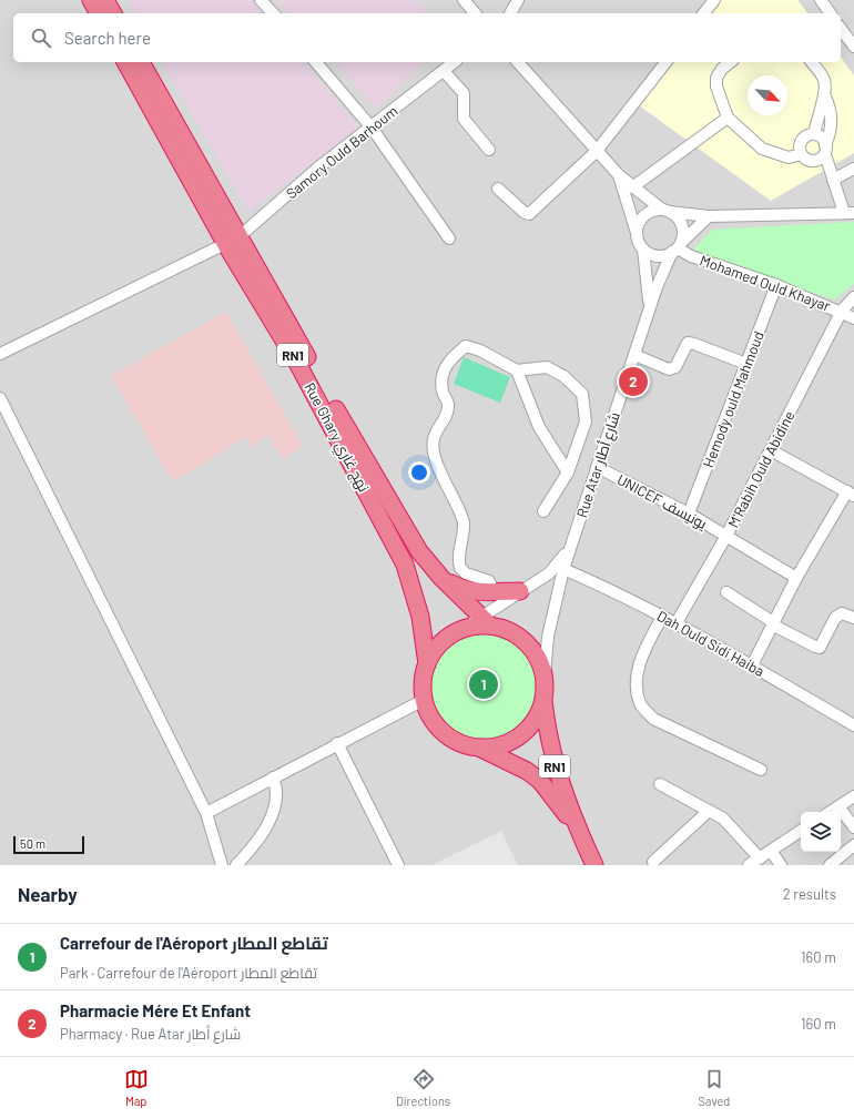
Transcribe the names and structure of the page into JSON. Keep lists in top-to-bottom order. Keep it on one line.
{"streets":{"highway":["RN1","Rue Ghary نهج غاري"],"street":["Samory Ould Barhoum","Mohamed Ould Khayar","Hemody ould Mahmoud","Rue Atar شارع أطار","M'Rabih Ould Abidine","UNICEF يونيسف","Dah Ould Sidi Haiba"]},"crossings":[["Samory Ould Barhoum","Rue Ghary نهج غاري"],["Mohamed Ould Khayar","Hemody ould Mahmoud"],["Mohamed Ould Khayar","Rue Atar شارع أطار"],["Mohamed Ould Khayar","M'Rabih Ould Abidine"],["RN1","Rue Ghary نهج غاري"],["RN1","Rue Atar شارع أطار"],["Hemody ould Mahmoud","UNICEF يونيسف"],["Rue Ghary نهج غاري","Rue Atar شارع أطار"],["Rue Atar شارع أطار","UNICEF يونيسف"],["Rue Atar شارع أطار","Dah Ould Sidi Haiba"],["M'Rabih Ould Abidine","UNICEF يونيسف"],["M'Rabih Ould Abidine","Dah Ould Sidi Haiba"]],"scale_bar":"50 m","north":"bottom right","page":{"search":"Search here","pins":["2","1"],"scale":"50 m","heading":["Nearby","2 results"],"list":[{"mark":"1","name":"Carrefour de l'Aéroport تقاطع المطار","note":"Park · Carrefour de l'Aéroport تقاطع المطار","value":"160 m"},{"mark":"2","name":"Pharmacie Mére Et Enfant","note":"Pharmacy · Rue Atar شارع أطار","value":"160 m"}],"nav":["Map","Directions","Saved"]}}
